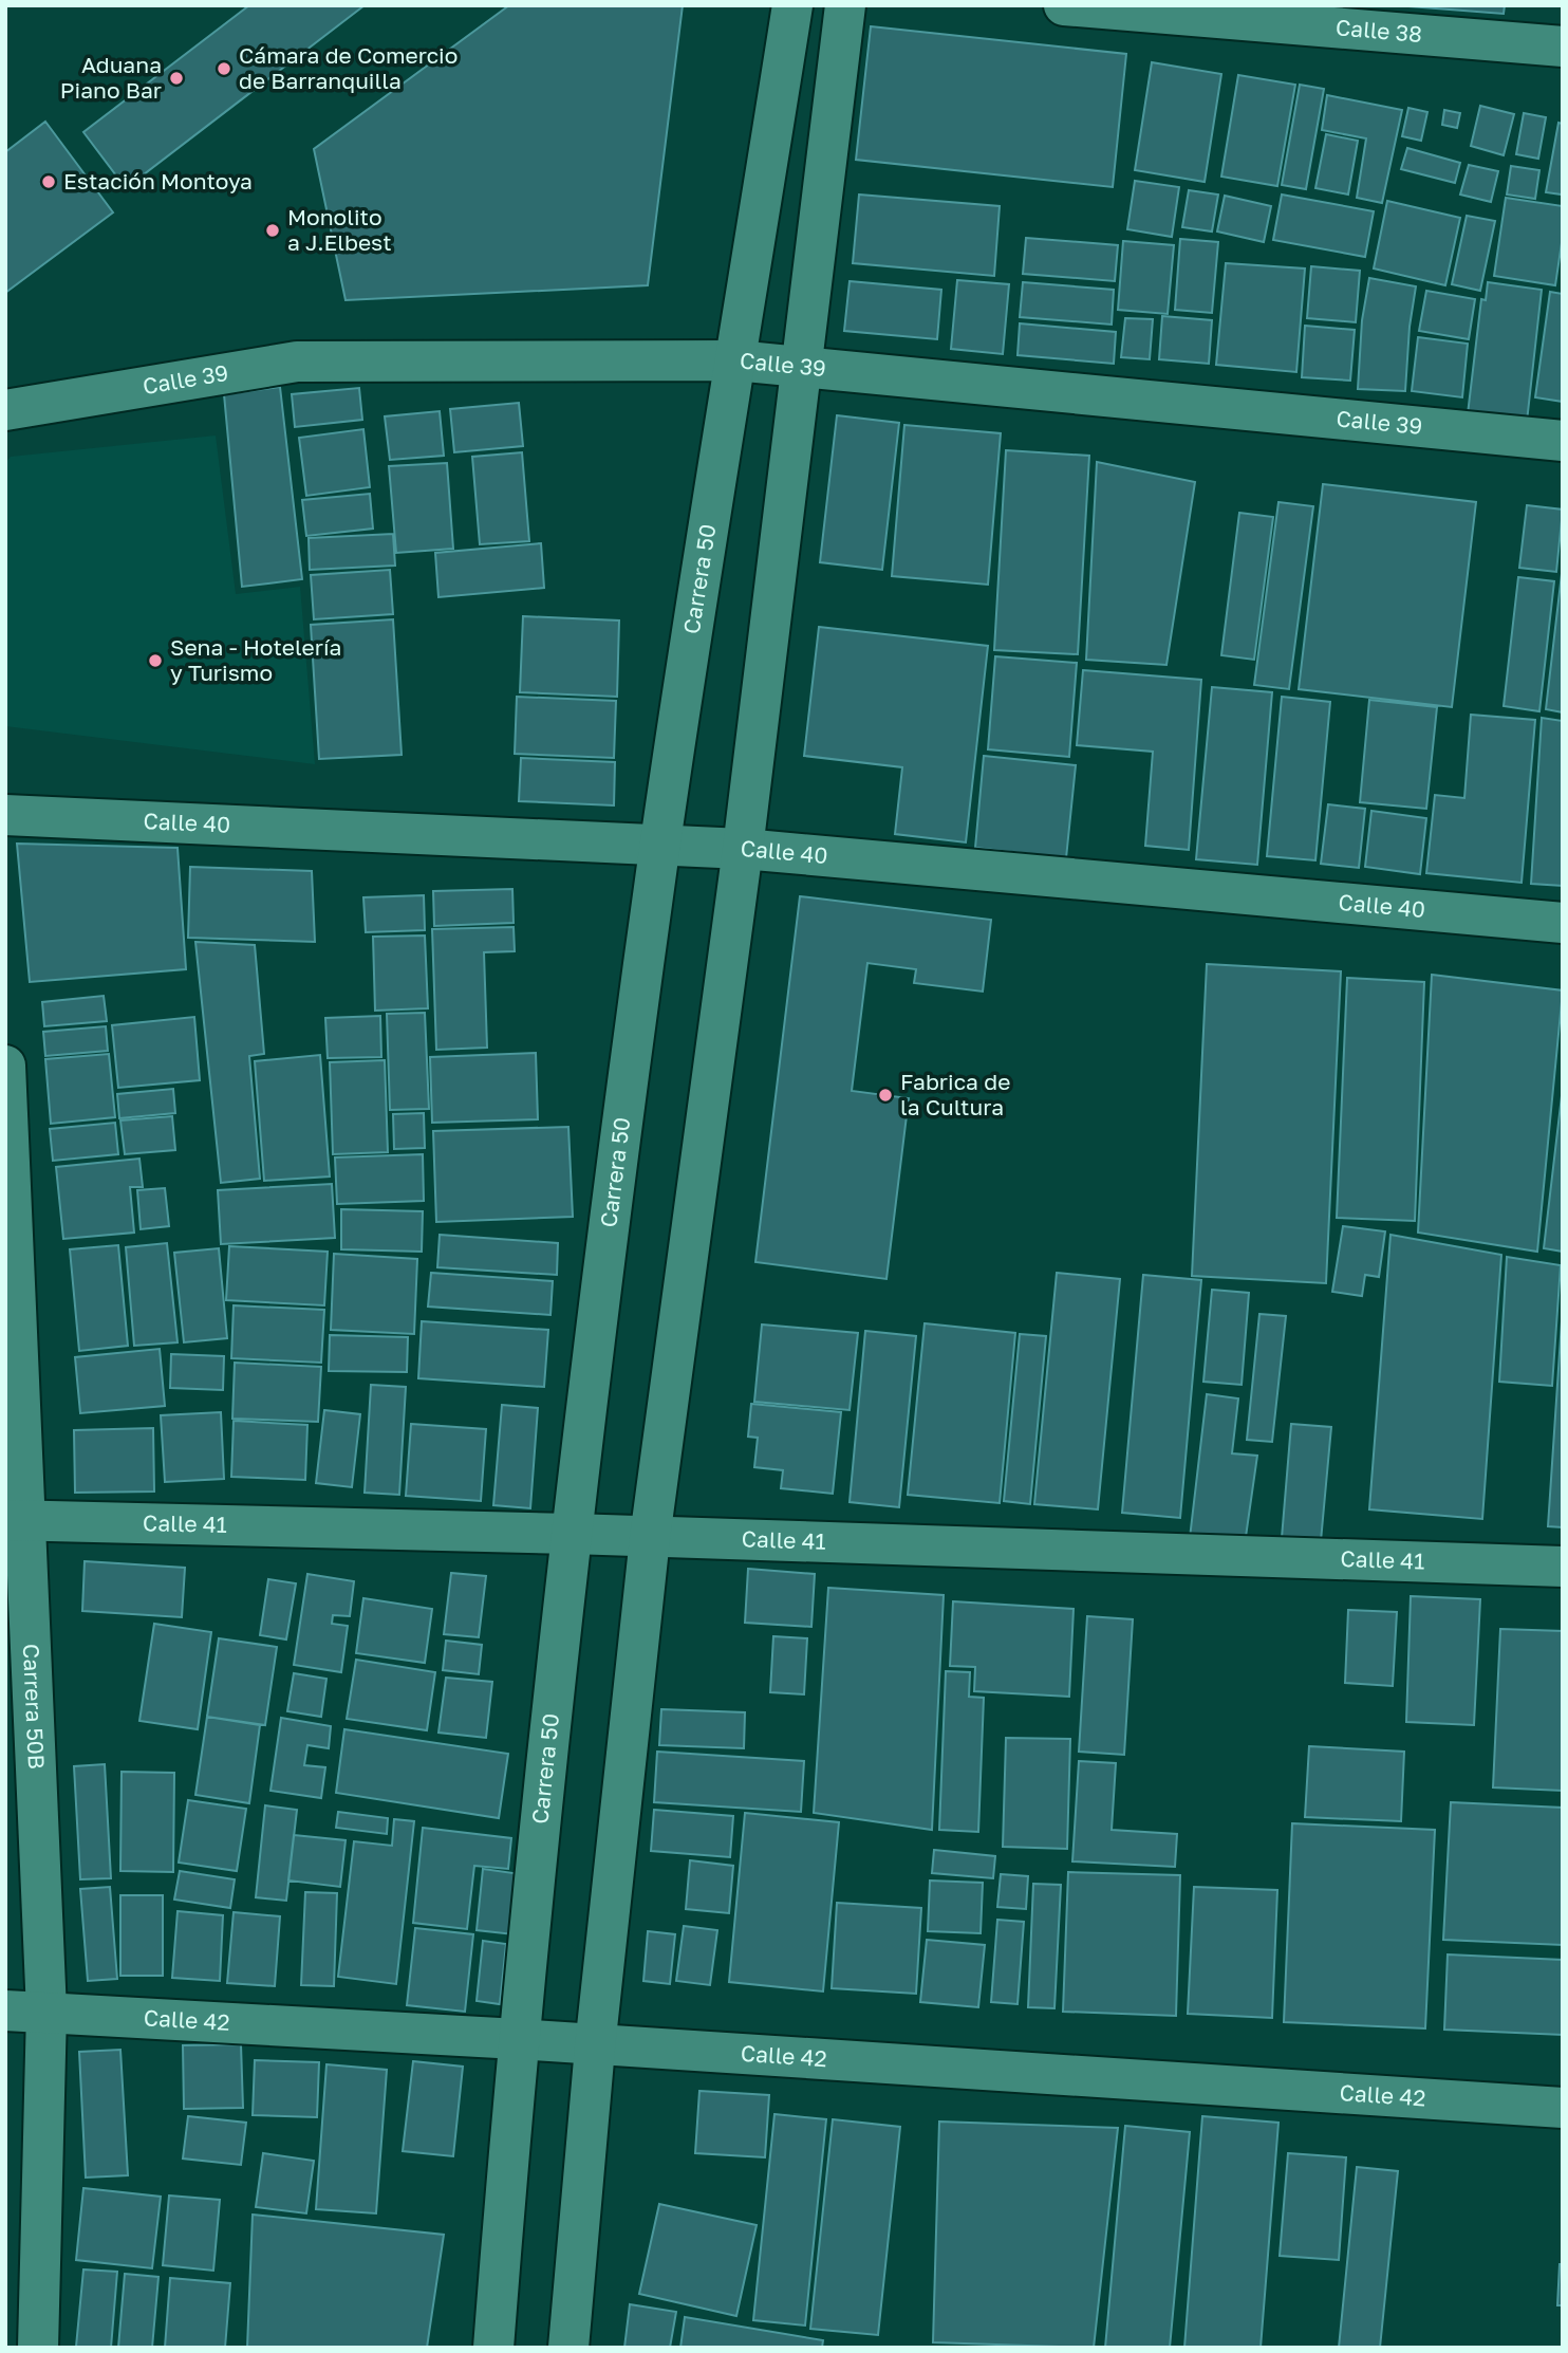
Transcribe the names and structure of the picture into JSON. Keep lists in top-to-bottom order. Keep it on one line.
{"streets":{"street":["Calle 38","Calle 39","Carrera 50","Calle 40","Calle 41","Carrera 50B","Calle 42"]},"crossings":[["Calle 39","Carrera 50"],["Carrera 50","Calle 40"],["Carrera 50","Calle 41"],["Carrera 50","Calle 42"],["Calle 41","Carrera 50B"],["Carrera 50B","Calle 42"]],"places":["Cámara de Comercio de Barranquilla","Aduana Piano Bar","Estación Montoya","Monolito a J.Elbest","Sena - Hotelería y Turismo","Fabrica de la Cultura"]}
